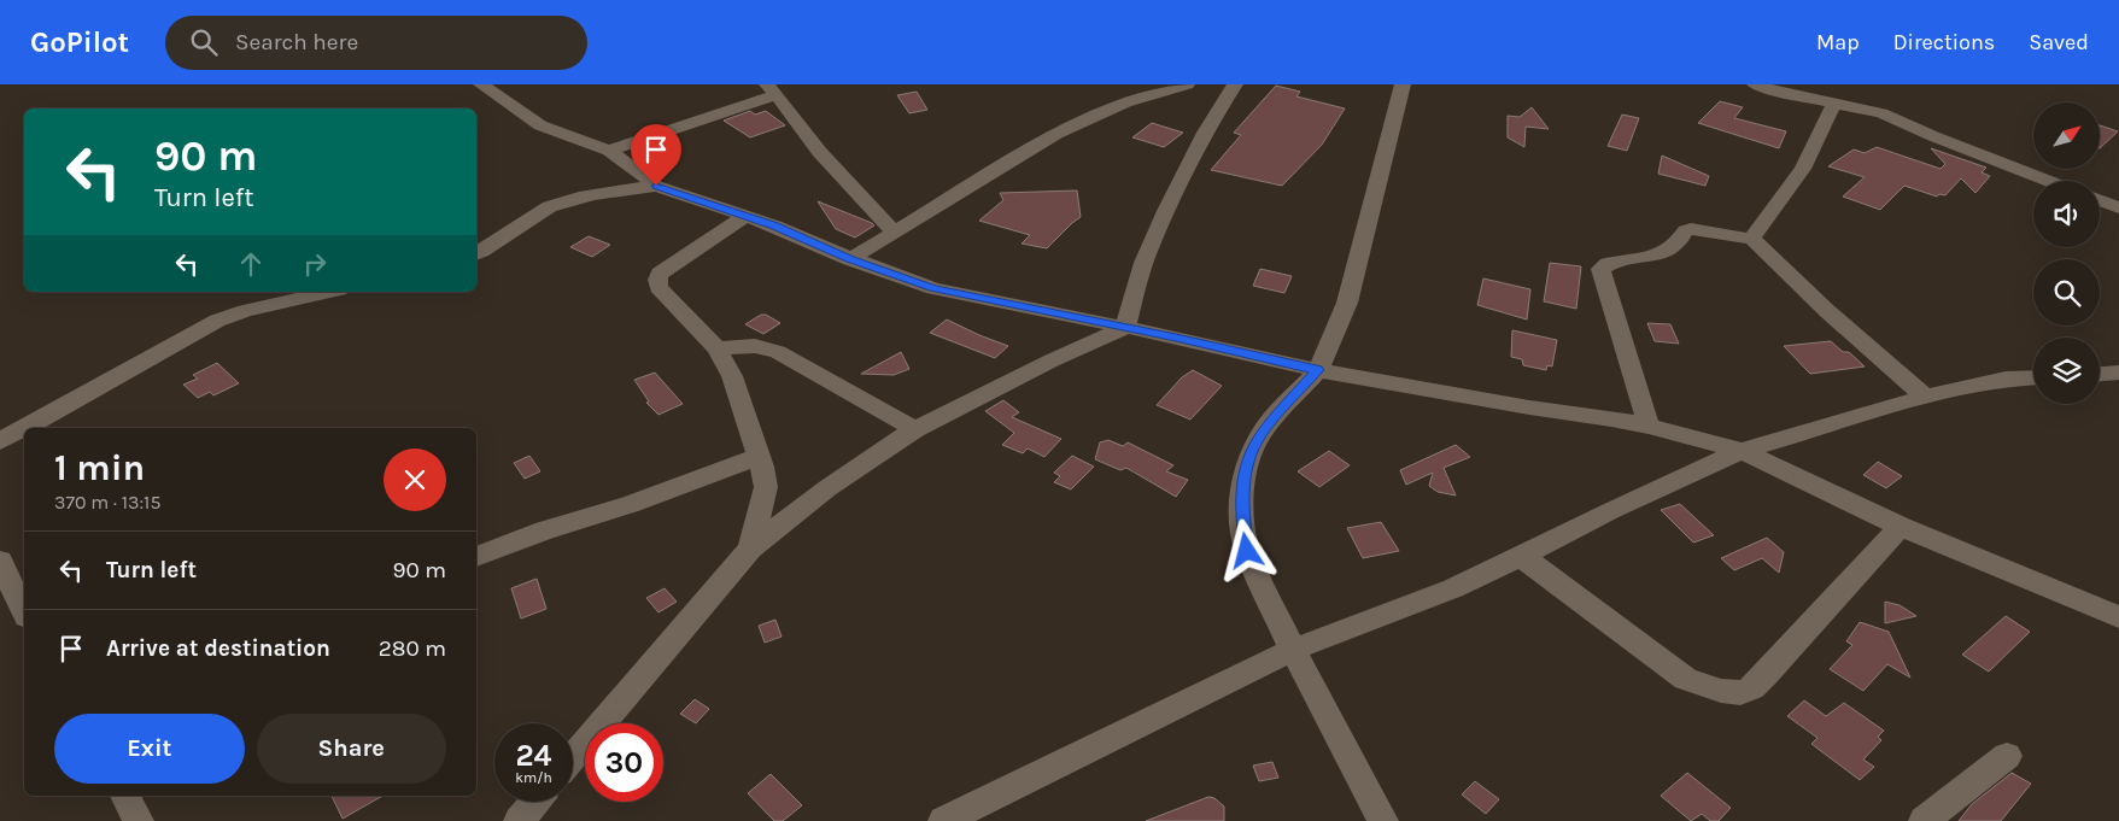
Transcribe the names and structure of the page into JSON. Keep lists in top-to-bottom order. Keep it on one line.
{"north":"top right","page":{"header":"GoPilot","search":"Search here","nav":["Map","Directions","Saved"],"turn":["90 m","Turn left"],"heading":["1 min","370 m · 13:15"],"list":[{"name":"Turn left","value":"90 m"},{"name":"Arrive at destination","value":"280 m"}],"buttons":["Exit","Share"],"speed":"24 km/h","limit":"30"}}
